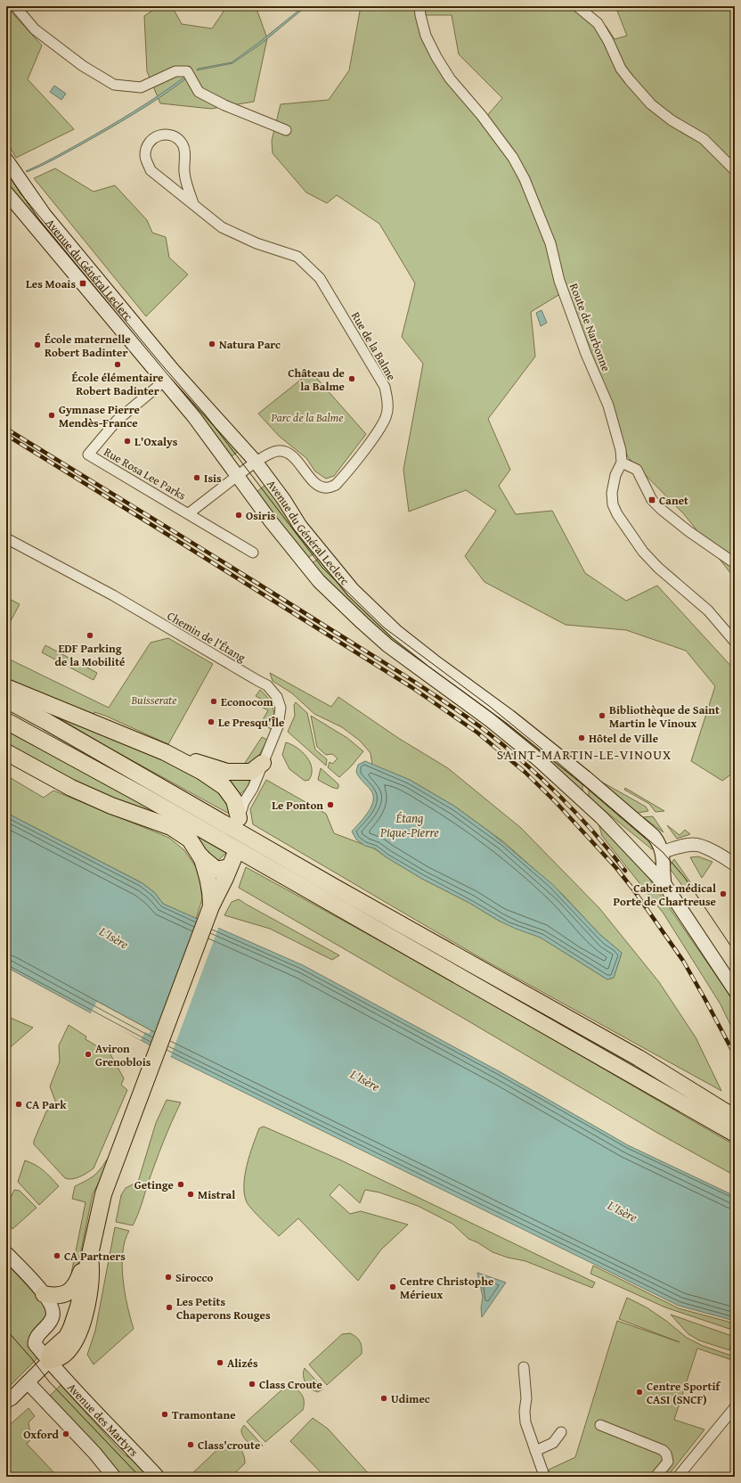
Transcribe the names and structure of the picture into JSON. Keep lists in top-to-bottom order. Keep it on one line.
{"streets":{"main road":["Avenue du Général Leclerc","Avenue des Martyrs"],"street":["Route de Narbonne","Rue de la Balme","Rue Rosa Lee Parks","Chemin de l'Étang"]},"crossings":[["Avenue du Général Leclerc","Rue de la Balme"],["Avenue du Général Leclerc","Rue Rosa Lee Parks"],["Rue de la Balme","Rue Rosa Lee Parks"]],"districts":["SAINT-MARTIN-LE-VINOUX"],"water":["Étang Pique-Pierre","L'Isère"],"parks":["Parc de la Balme","Buisserate"],"places":{"transit":["Les Moais","Canet"],"other":["Natura Parc","École maternelle Robert Badinter","École élémentaire Robert Badinter","Château de la Balme","Gymnase Pierre Mendès-France","L'Oxalys","Isis","Osiris","EDF Parking de la Mobilité","Econocom","Bibliothèque de Saint Martin le Vinoux","Le Presqu'Île","Hôtel de Ville","Le Ponton","Cabinet médical Porte de Chartreuse","Aviron Grenoblois","CA Park","Getinge","Mistral","CA Partners","Sirocco","Centre Christophe Mérieux","Les Petits Chaperons Rouges","Alizés","Class Croute","Centre Sportif CASI (SNCF)","Udimec","Tramontane","Oxford","Class'croute"]}}
